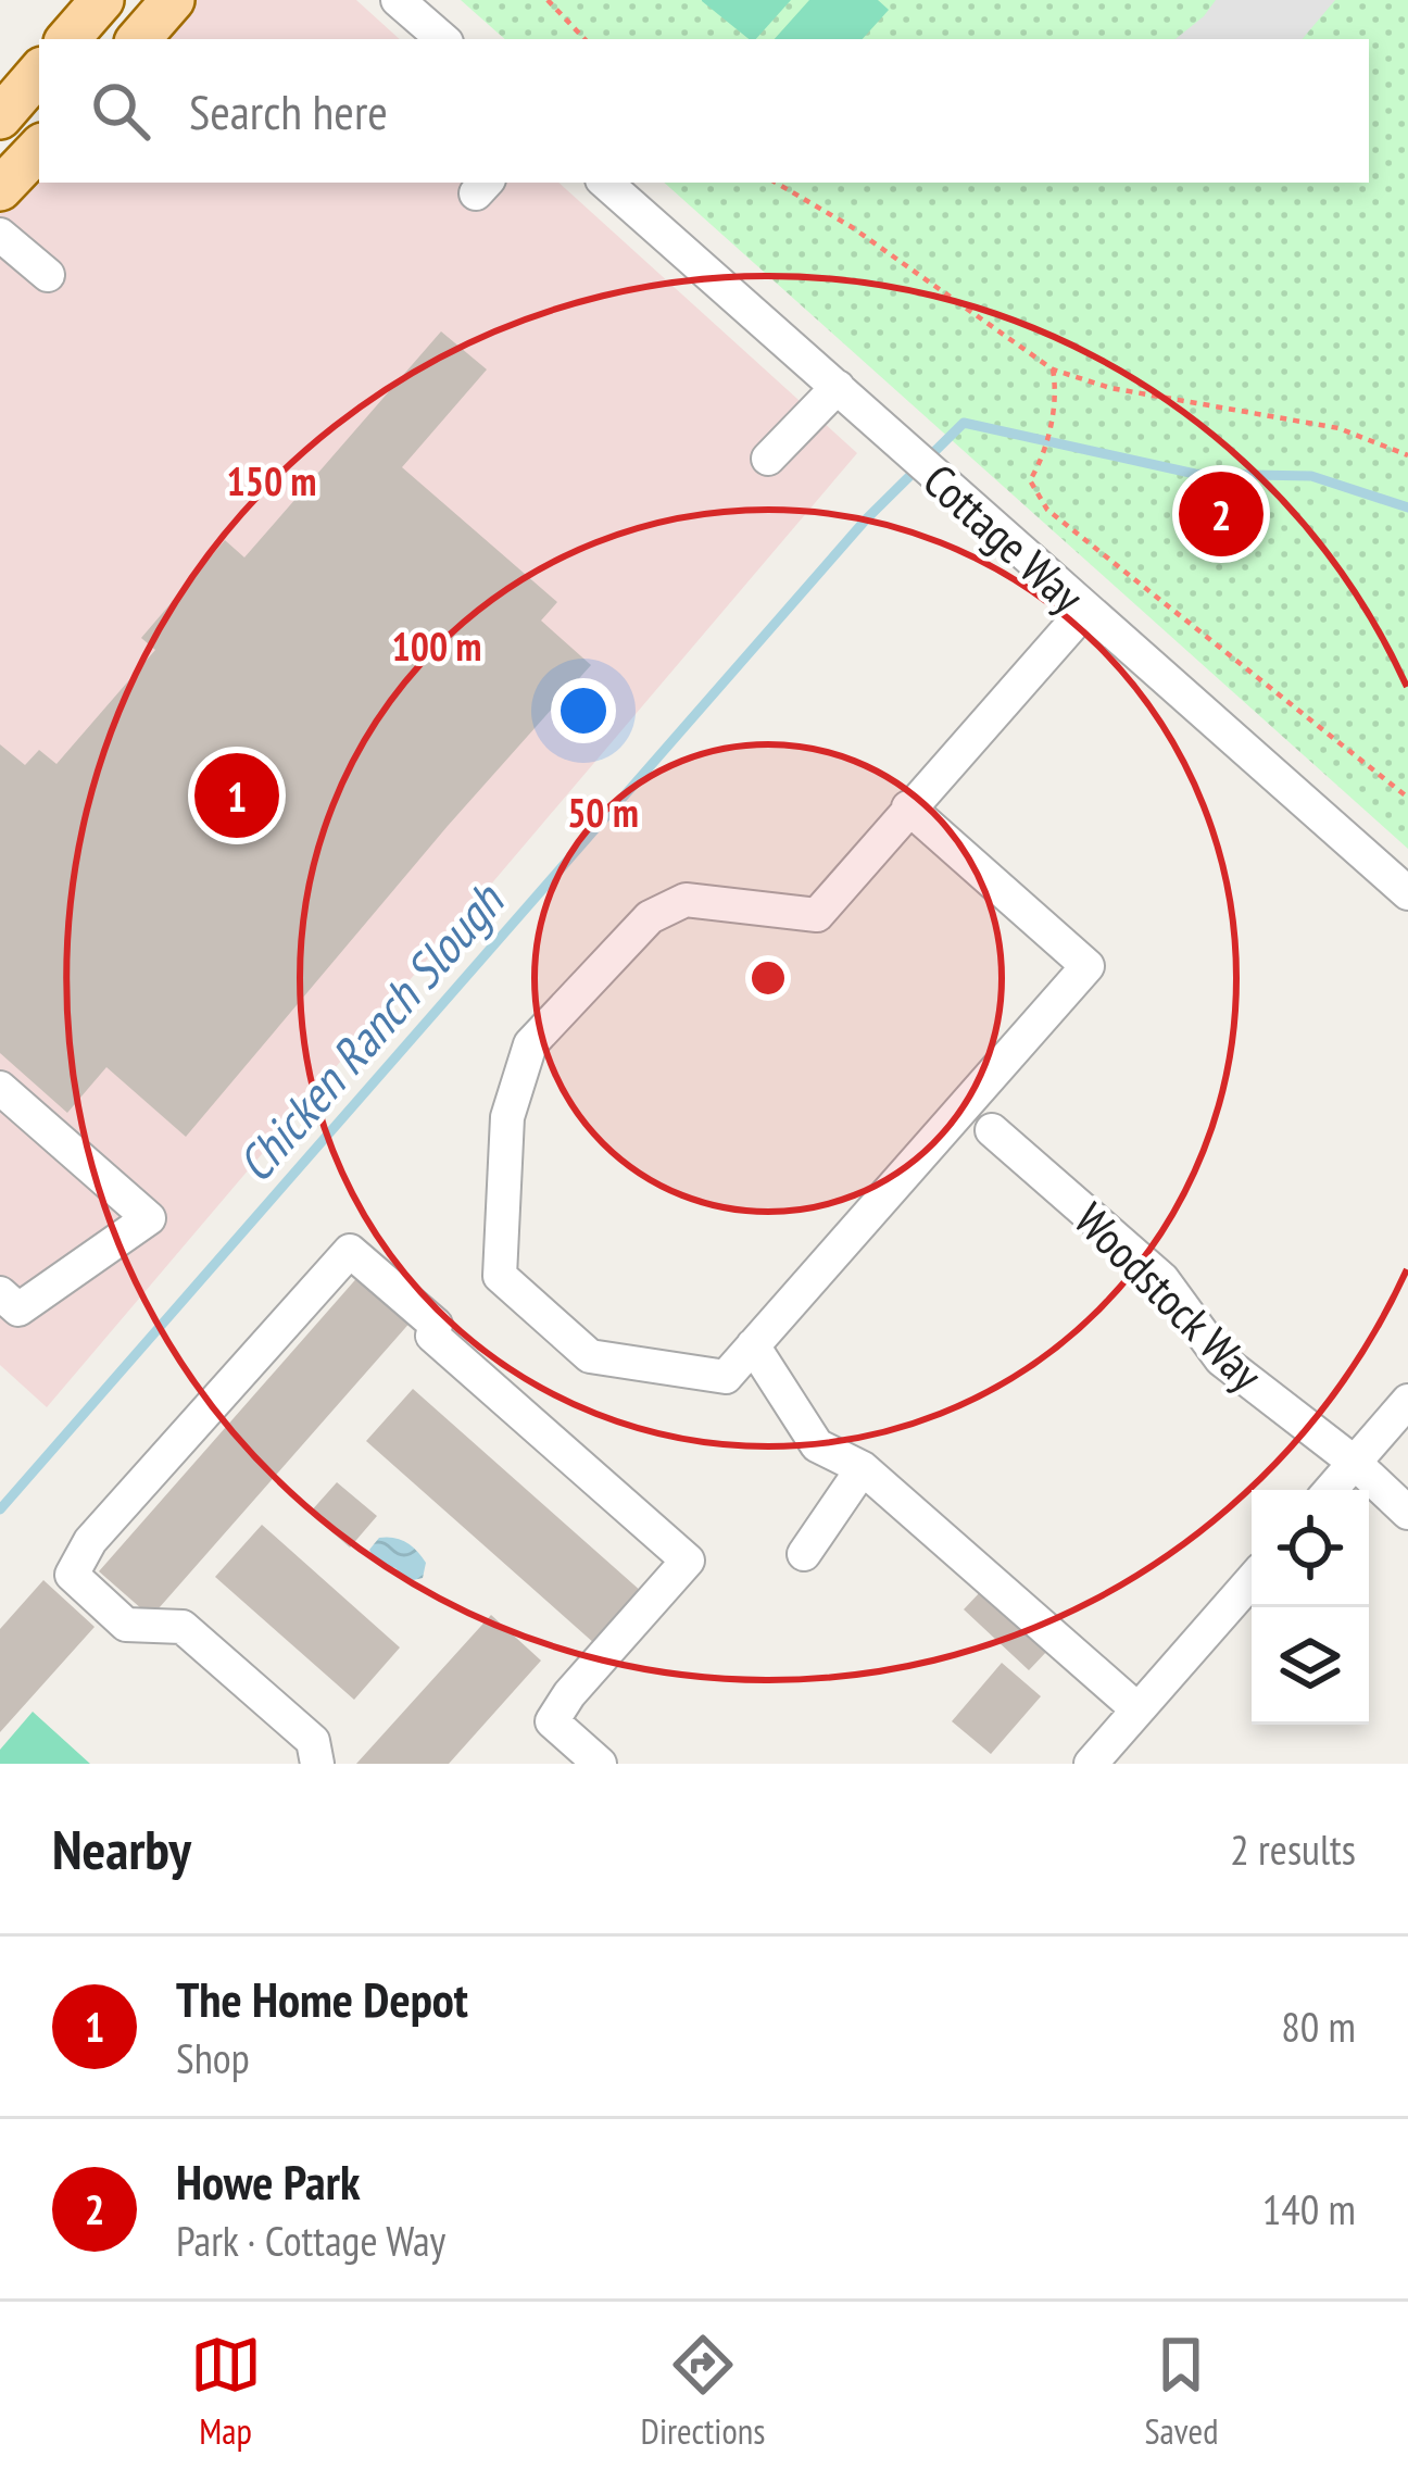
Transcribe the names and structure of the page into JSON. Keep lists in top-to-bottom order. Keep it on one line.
{"streets":{"street":["Cottage Way","Woodstock Way"]},"water":["Chicken Ranch Slough"],"page":{"search":"Search here","pins":["2","1"],"heading":["Nearby","2 results"],"list":[{"mark":"1","name":"The Home Depot","note":"Shop","value":"80 m"},{"mark":"2","name":"Howe Park","note":"Park · Cottage Way","value":"140 m"}],"nav":["Map","Directions","Saved"]},"rings":["150 m","100 m","50 m"]}
